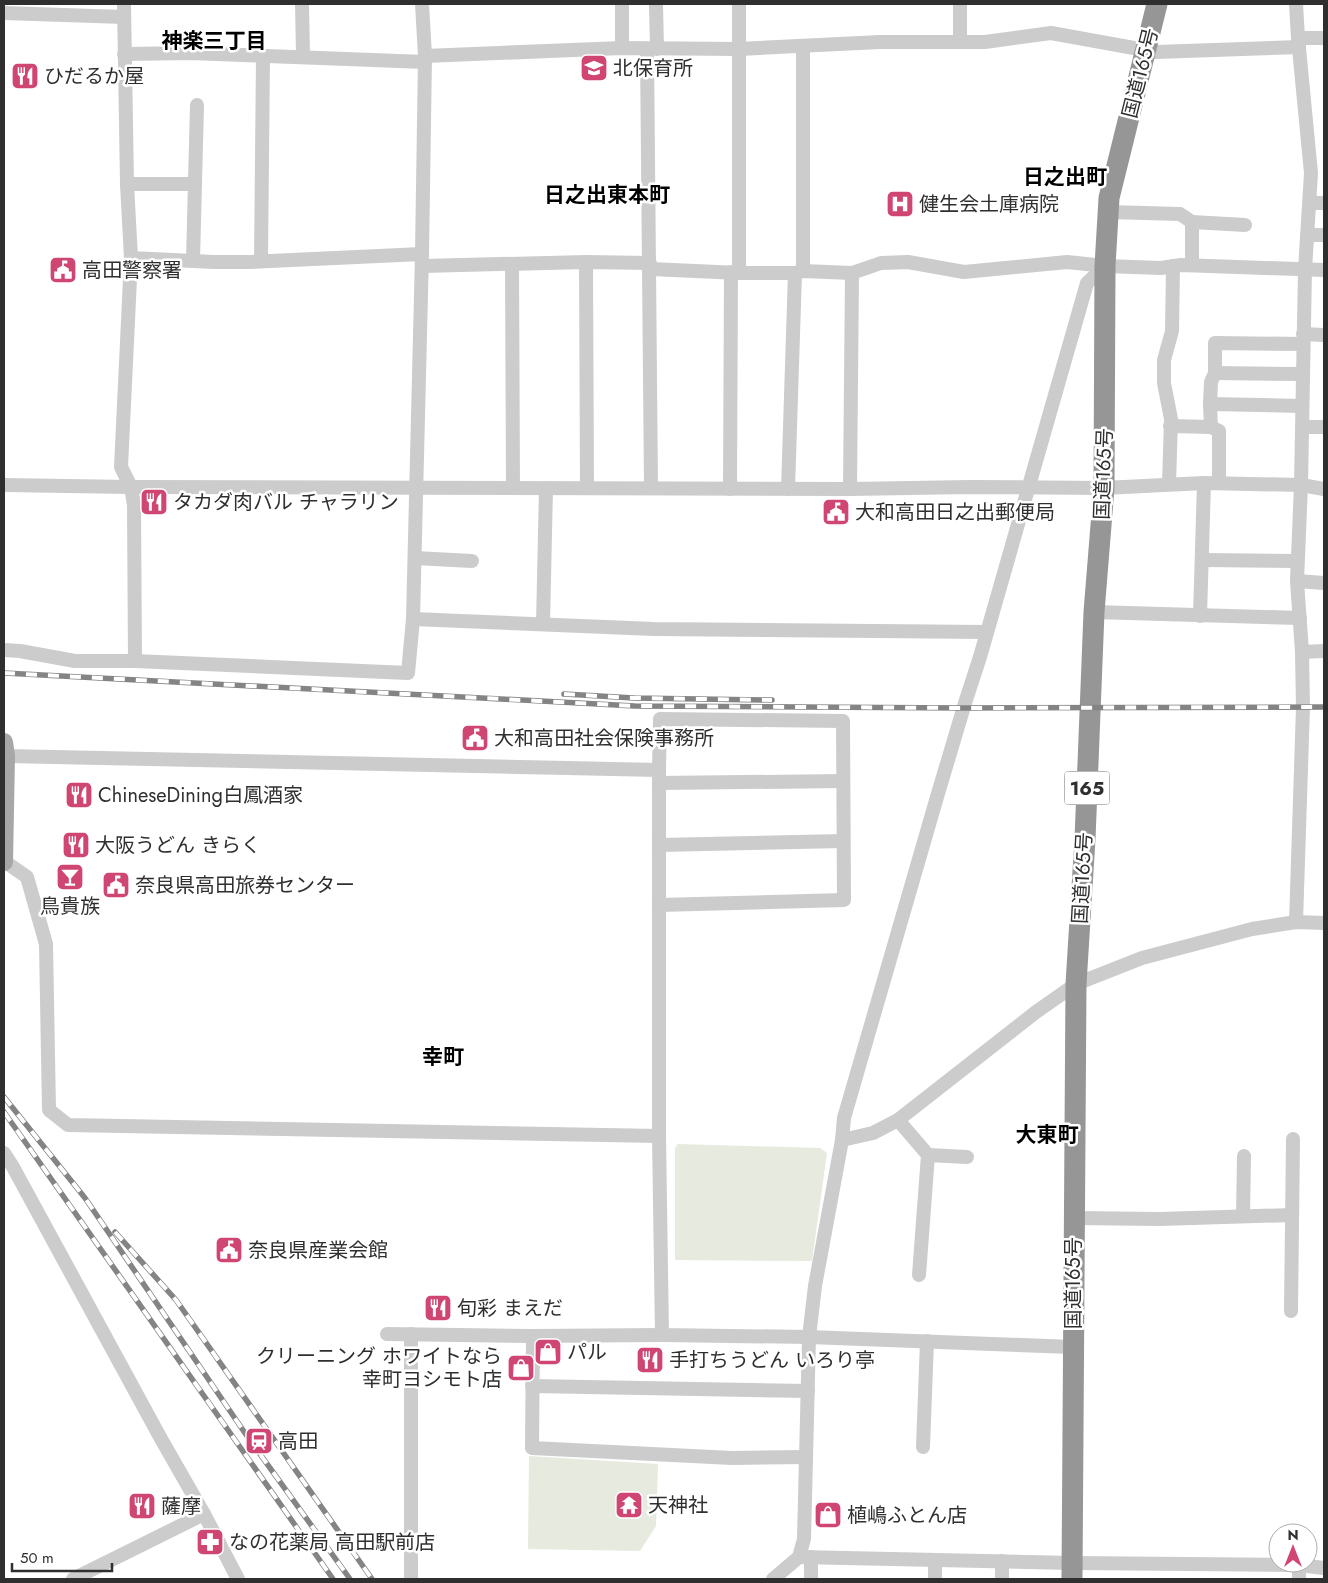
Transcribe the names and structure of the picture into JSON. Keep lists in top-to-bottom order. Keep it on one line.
{"streets":{"highway":["国道165号","165"]},"districts":["神楽三丁目","日之出町","日之出東本町","幸町","大東町"],"places":{"school or university":["北保育所"],"restaurant":["ひだるか屋","タカダ肉バル チャラリン","ChineseDining白鳳酒家","大阪うどん きらく","旬彩 まえだ","手打ちうどん いろり亭","薩摩"],"hospital":["健生会土庫病院"],"public building":["高田警察署","大和高田日之出郵便局","大和高田社会保険事務所","奈良県高田旅券センター","奈良県産業会館"],"bar":["鳥貴族"],"shop":["パル","クリーニング ホワイトなら 幸町ヨシモト店","植嶋ふとん店"],"station":["高田"],"temple":["天神社"],"pharmacy":["なの花薬局 高田駅前店"]},"scale_bar":"50 m","north":"top"}
